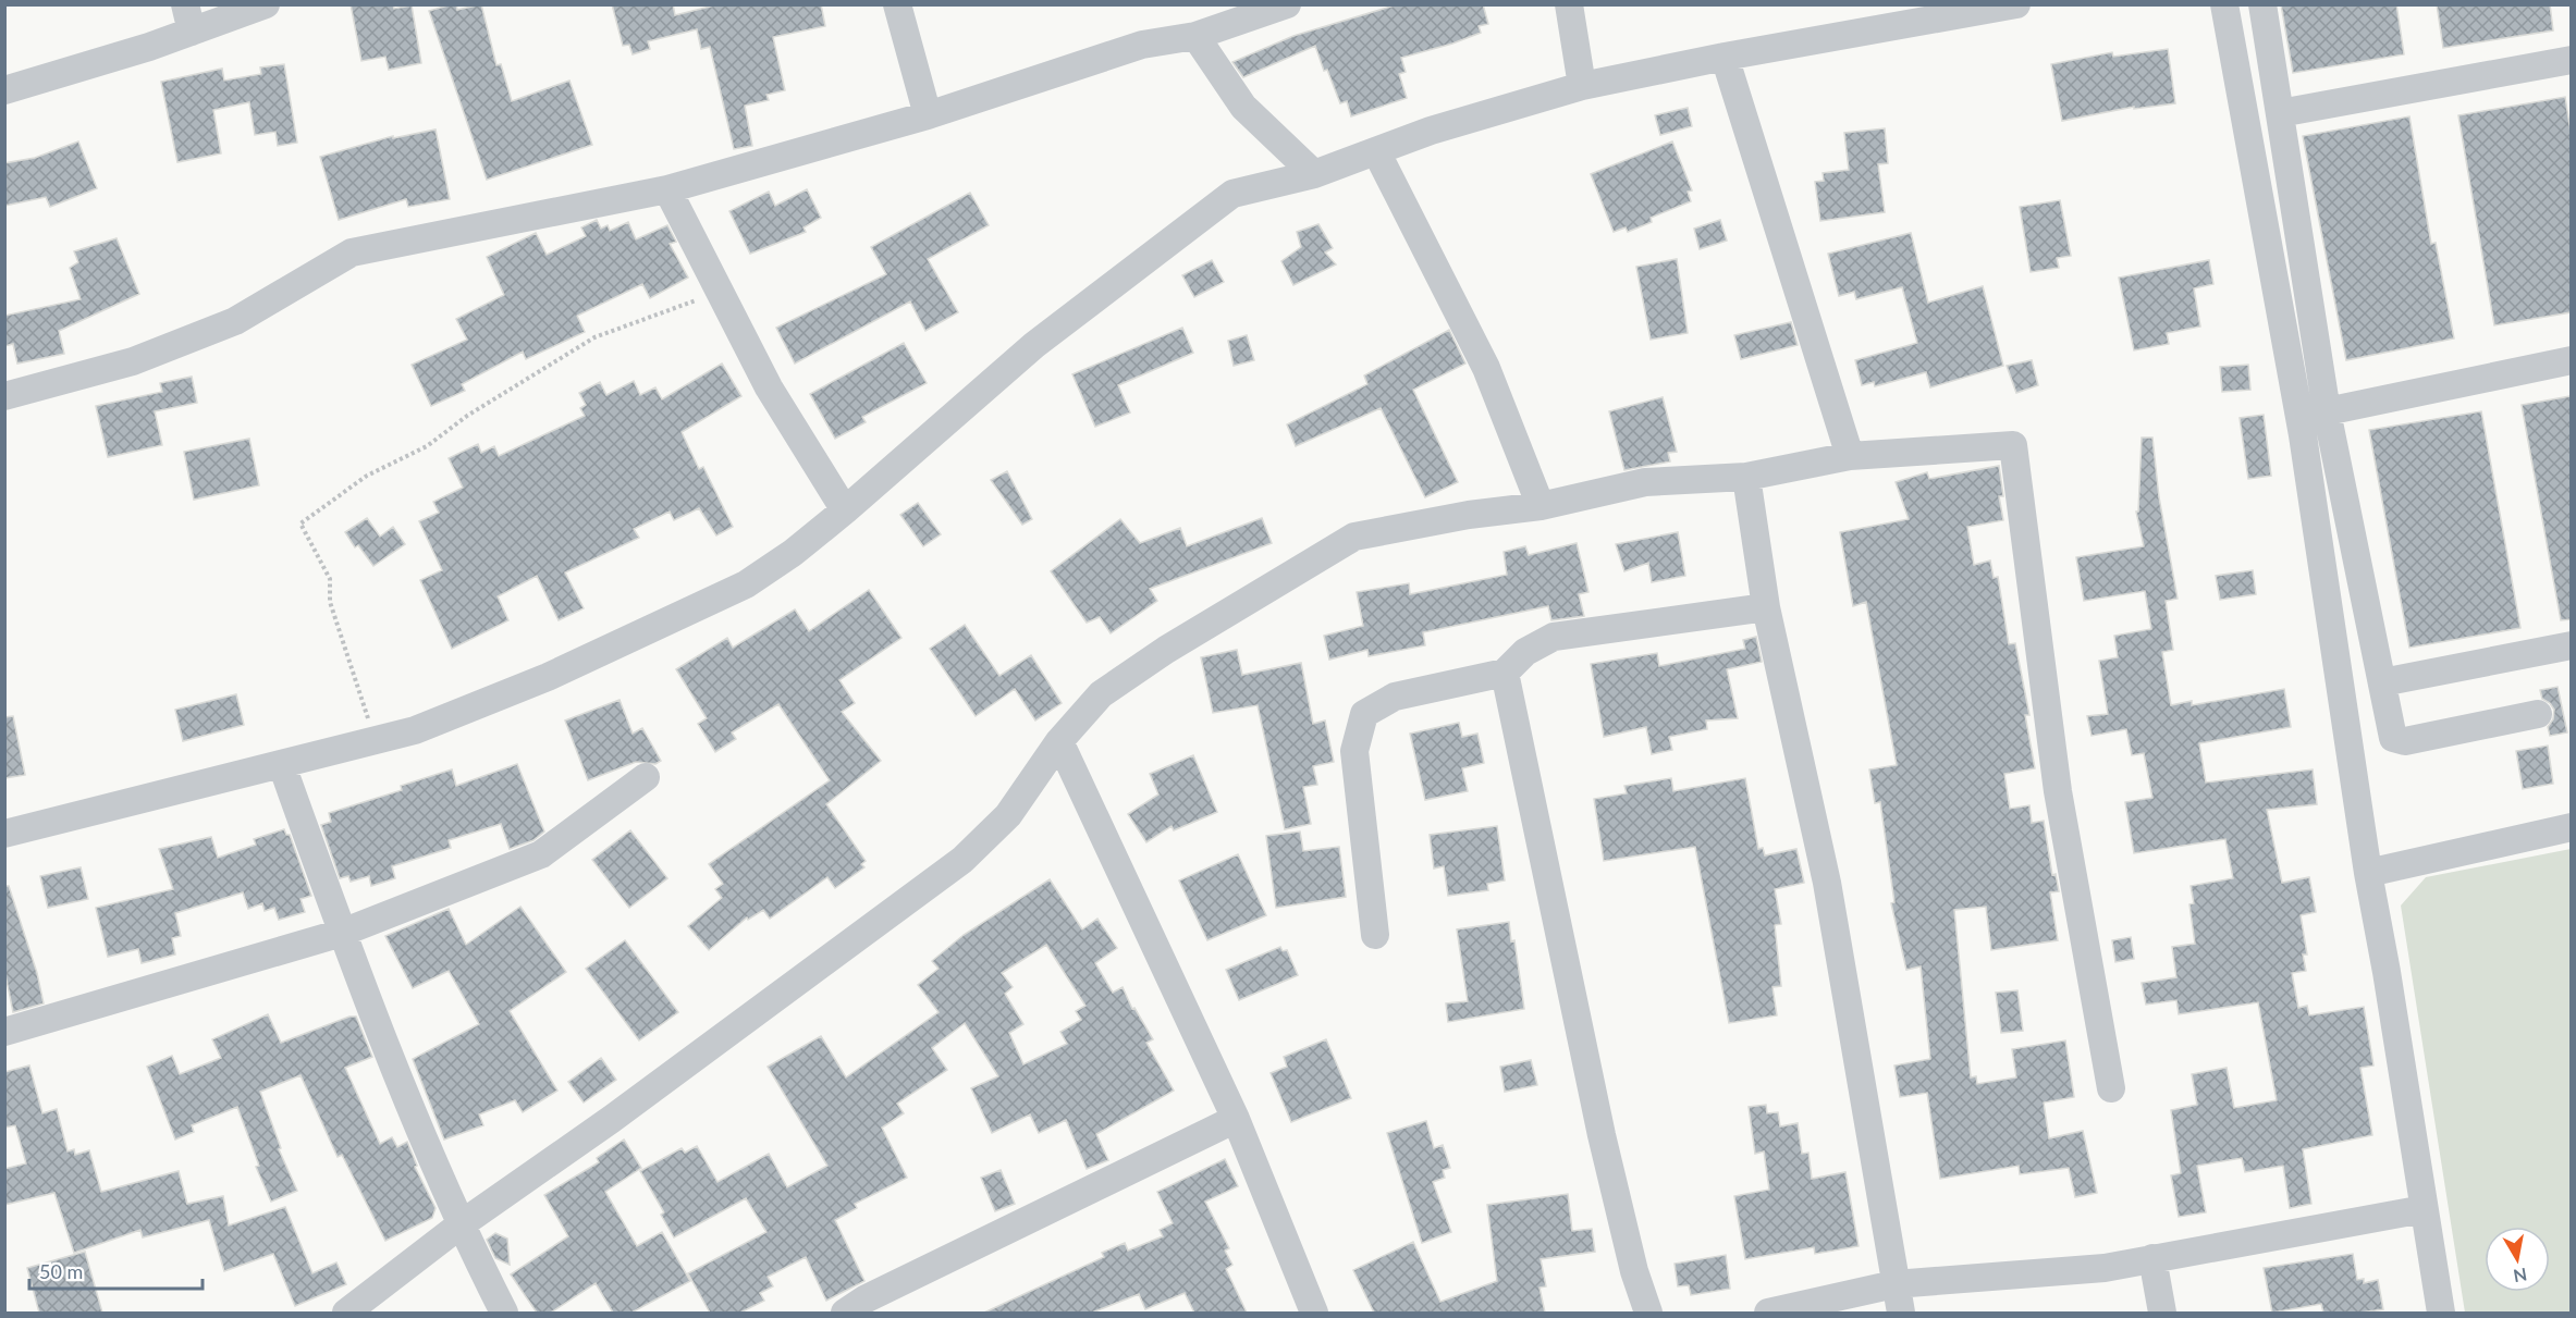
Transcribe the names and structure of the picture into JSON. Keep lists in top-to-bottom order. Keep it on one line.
{"scale_bar":"50 m","north":"bottom"}
